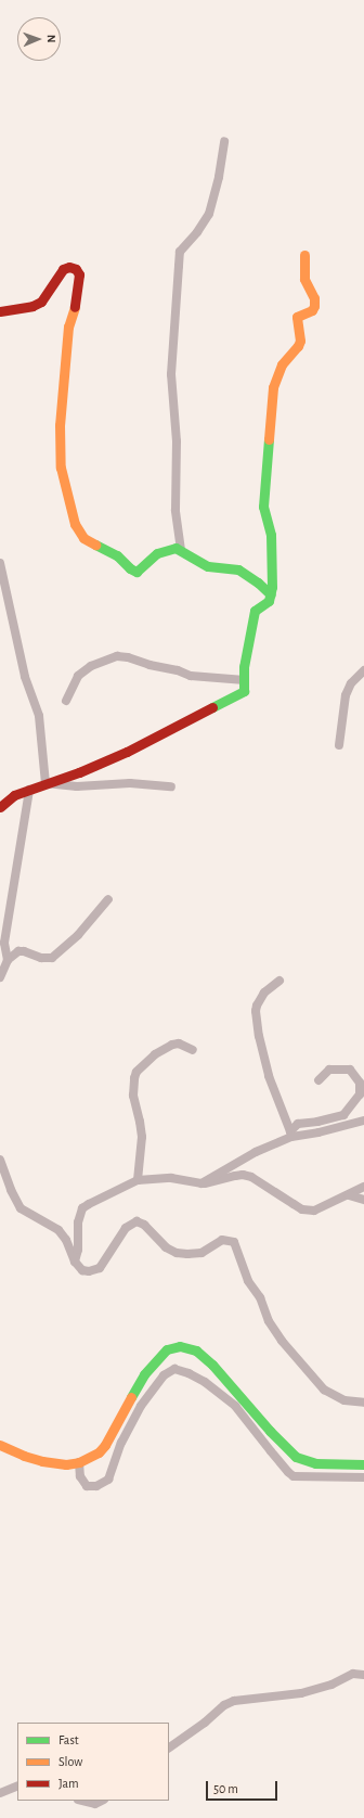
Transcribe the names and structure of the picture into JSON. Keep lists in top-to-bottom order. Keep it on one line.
{"legend":["Fast","Slow","Jam"],"scale_bar":"50 m","north":"right"}
